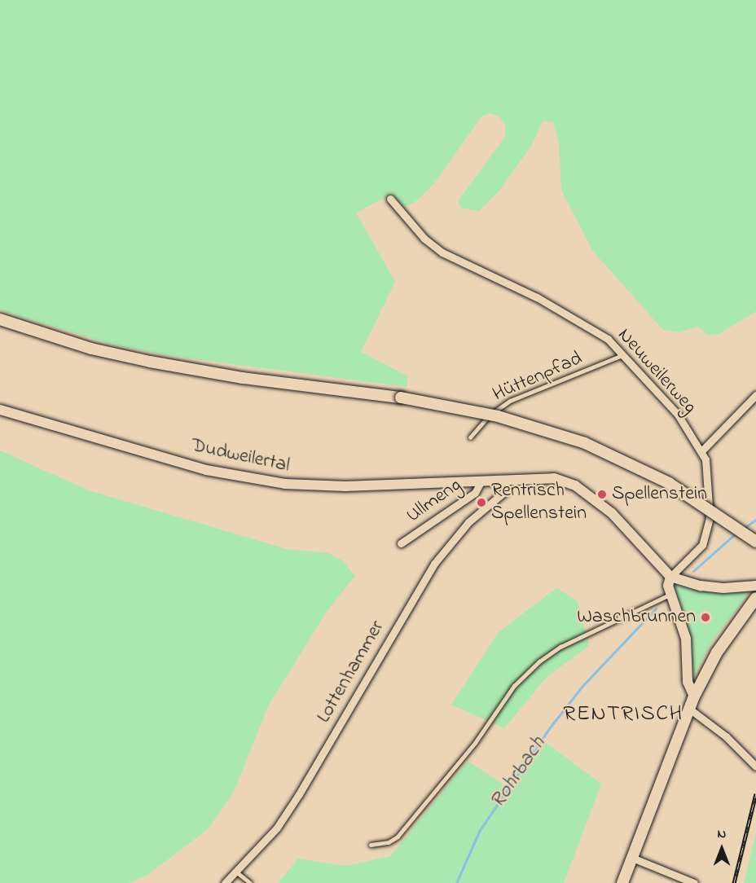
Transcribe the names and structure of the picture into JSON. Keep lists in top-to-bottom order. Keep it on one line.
{"streets":{"street":["Neuweilerweg","Dudweilertal","Ullmeng","Lottenhammer"],"lane":["Hüttenpfad"]},"crossings":[["Neuweilerweg","Hüttenpfad"],["Neuweilerweg","Dudweilertal"],["Dudweilertal","Ullmeng"],["Dudweilertal","Lottenhammer"]],"districts":["RENTRISCH"],"water":["Rohrbach"],"places":["Spellenstein","Rentrisch Spellenstein","Waschbrunnen"],"north":"top"}
